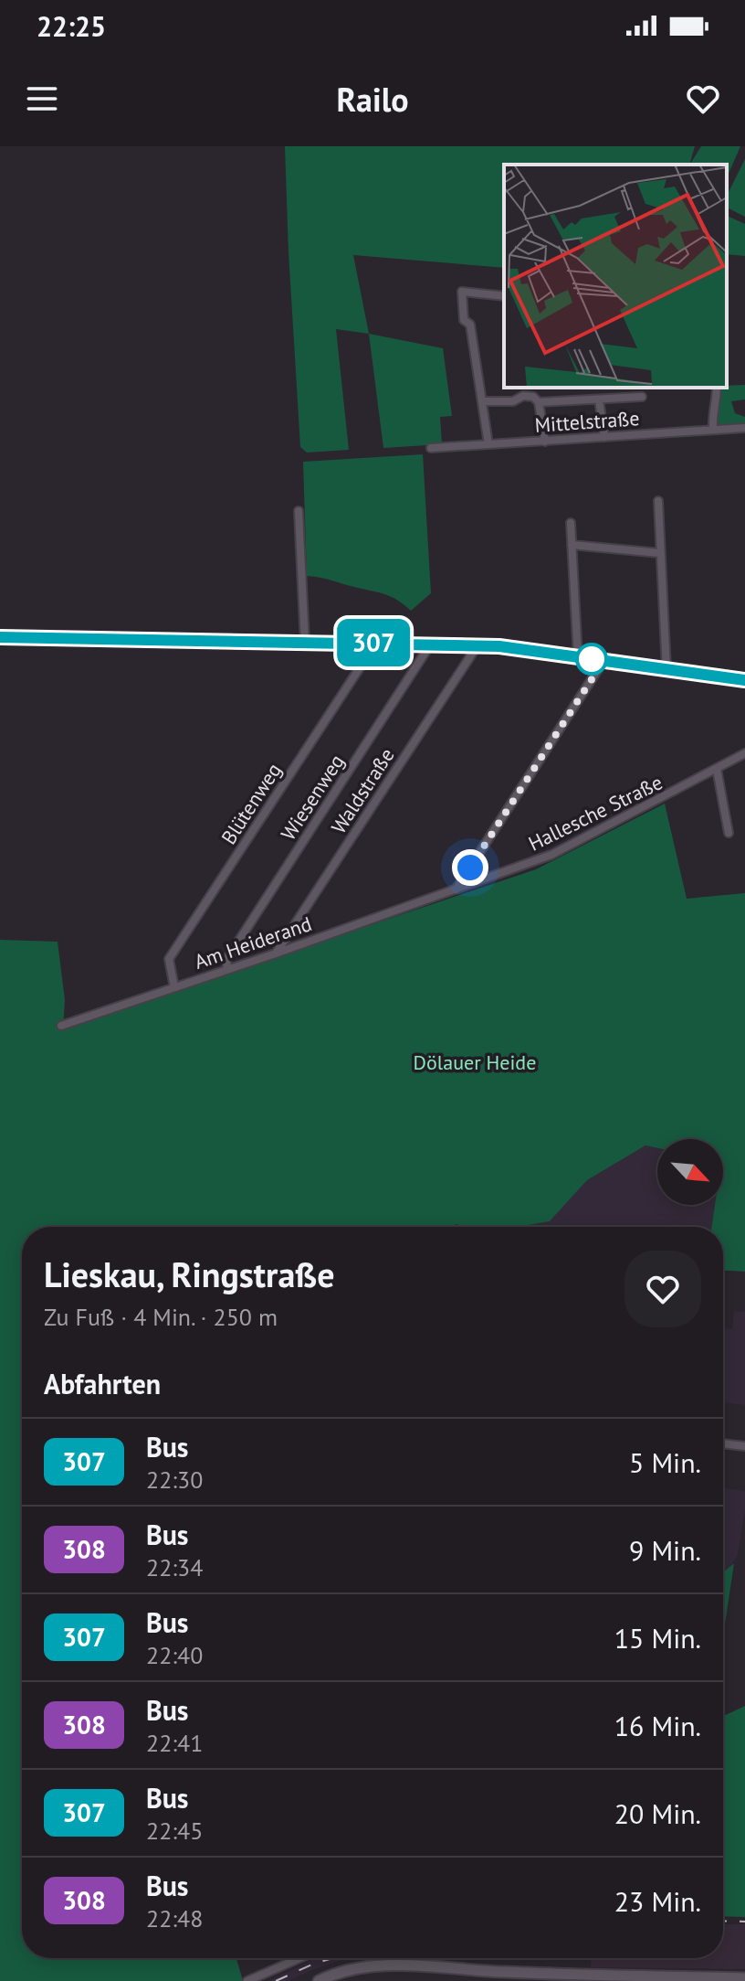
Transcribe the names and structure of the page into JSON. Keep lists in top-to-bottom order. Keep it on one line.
{"streets":{"street":["Mittelstraße","Waldstraße","Wiesenweg","Blütenweg","Hallesche Straße","Am Heiderand"]},"crossings":[["Waldstraße","Am Heiderand"],["Wiesenweg","Am Heiderand"],["Blütenweg","Am Heiderand"],["Hallesche Straße","Am Heiderand"]],"parks":["Dölauer Heide"],"lines":["bus line 307"],"north":"bottom right","page":{"status":"22:25","header":"Railo","on_map":"307","heading":[["Lieskau, Ringstraße","Zu Fuß · 4 Min. · 250 m"],"Abfahrten"],"list":[{"mark":"307","name":"Bus","note":"22:30","value":"5 Min."},{"mark":"308","name":"Bus","note":"22:34","value":"9 Min."},{"mark":"307","name":"Bus","note":"22:40","value":"15 Min."},{"mark":"308","name":"Bus","note":"22:41","value":"16 Min."},{"mark":"307","name":"Bus","note":"22:45","value":"20 Min."},{"mark":"308","name":"Bus","note":"22:48","value":"23 Min."}]}}
